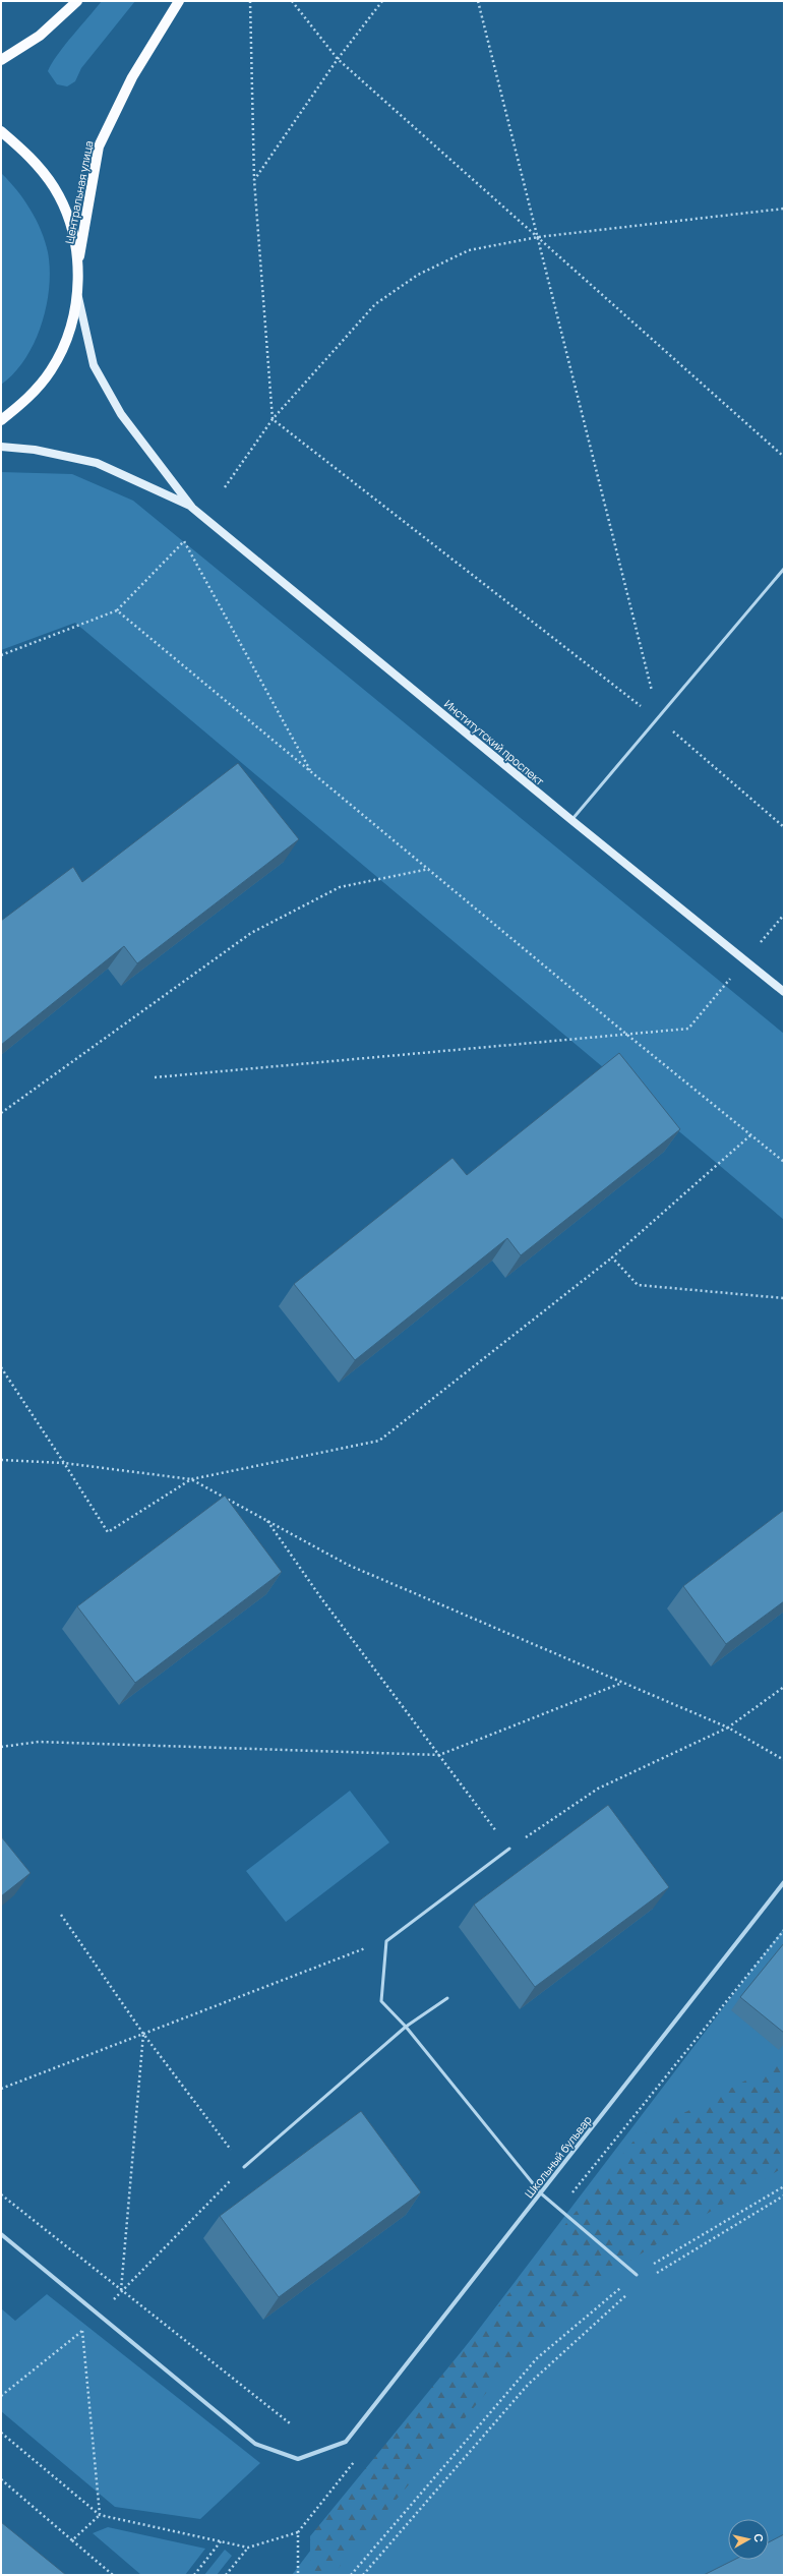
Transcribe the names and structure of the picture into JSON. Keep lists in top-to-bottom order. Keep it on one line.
{"streets":{"main road":["Центральная улица","Институтский проспект"],"street":["Школьный бульвар"]},"north":"right"}
